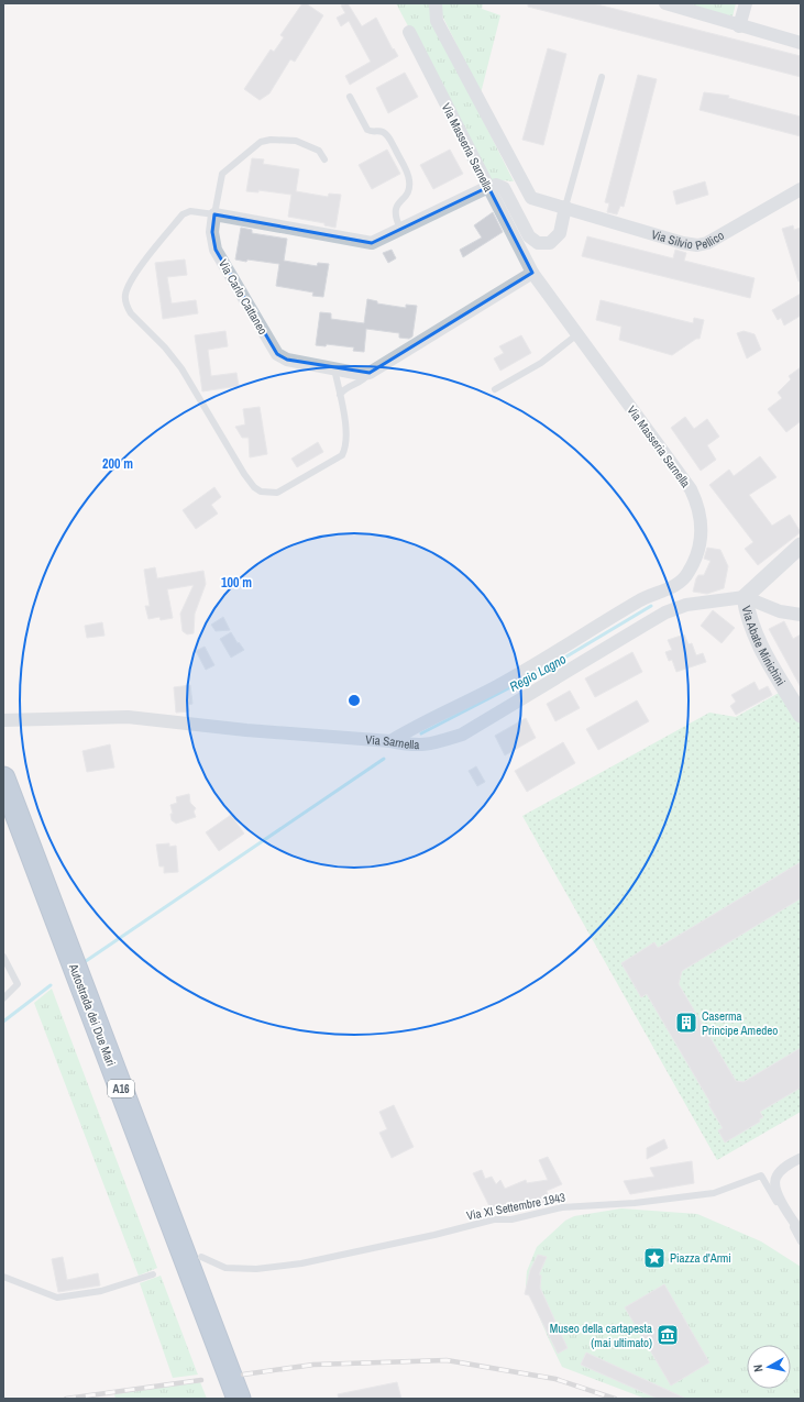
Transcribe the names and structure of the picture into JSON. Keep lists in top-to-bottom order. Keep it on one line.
{"streets":{"highway":["Autostrada dei Due Mari","A16"],"street":["Via Masseria Sarnella","Via Silvio Pellico","Via Carlo Cattaneo","Via Abate Minichini","Via Sarnella"],"lane":["Via XI Settembre 1943"]},"crossings":[["Via Masseria Sarnella","Via Sarnella"],["Via Abate Minichini","Via Sarnella"]],"water":["Regio Lagno"],"places":{"building":["Caserma Principe Amedeo"],"place":["Piazza d'Armi"],"museum":["Museo della cartapesta (mai ultimato)"]},"north":"left","rings":["200 m","100 m"]}
